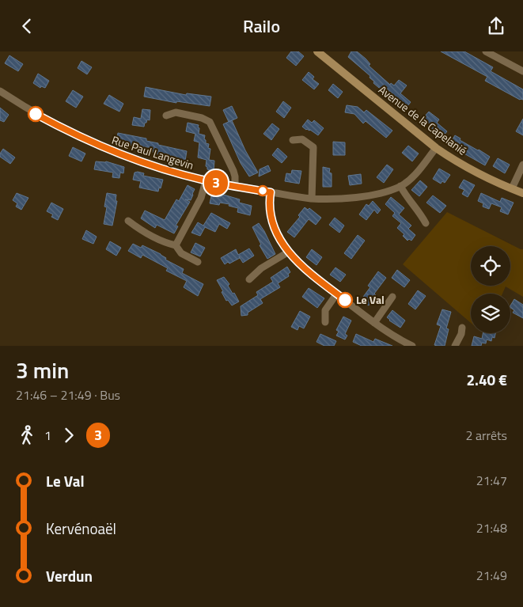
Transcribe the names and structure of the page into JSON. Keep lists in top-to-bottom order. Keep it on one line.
{"streets":{"street":["Avenue de la Capelanié","Rue Paul Langevin"]},"crossings":[["Avenue de la Capelanié","Rue Paul Langevin"]],"places":["Le Val"],"lines":["bus line 3"],"page":{"header":"Railo","on_map":"3","heading":["3 min","21:46 – 21:49 · Bus","2.40 €"],"legs":["1","3","2 arrêts"],"list":[{"name":"Le Val","value":"21:47"},{"name":"Kervénoaël","value":"21:48"},{"name":"Verdun","value":"21:49"}]}}
